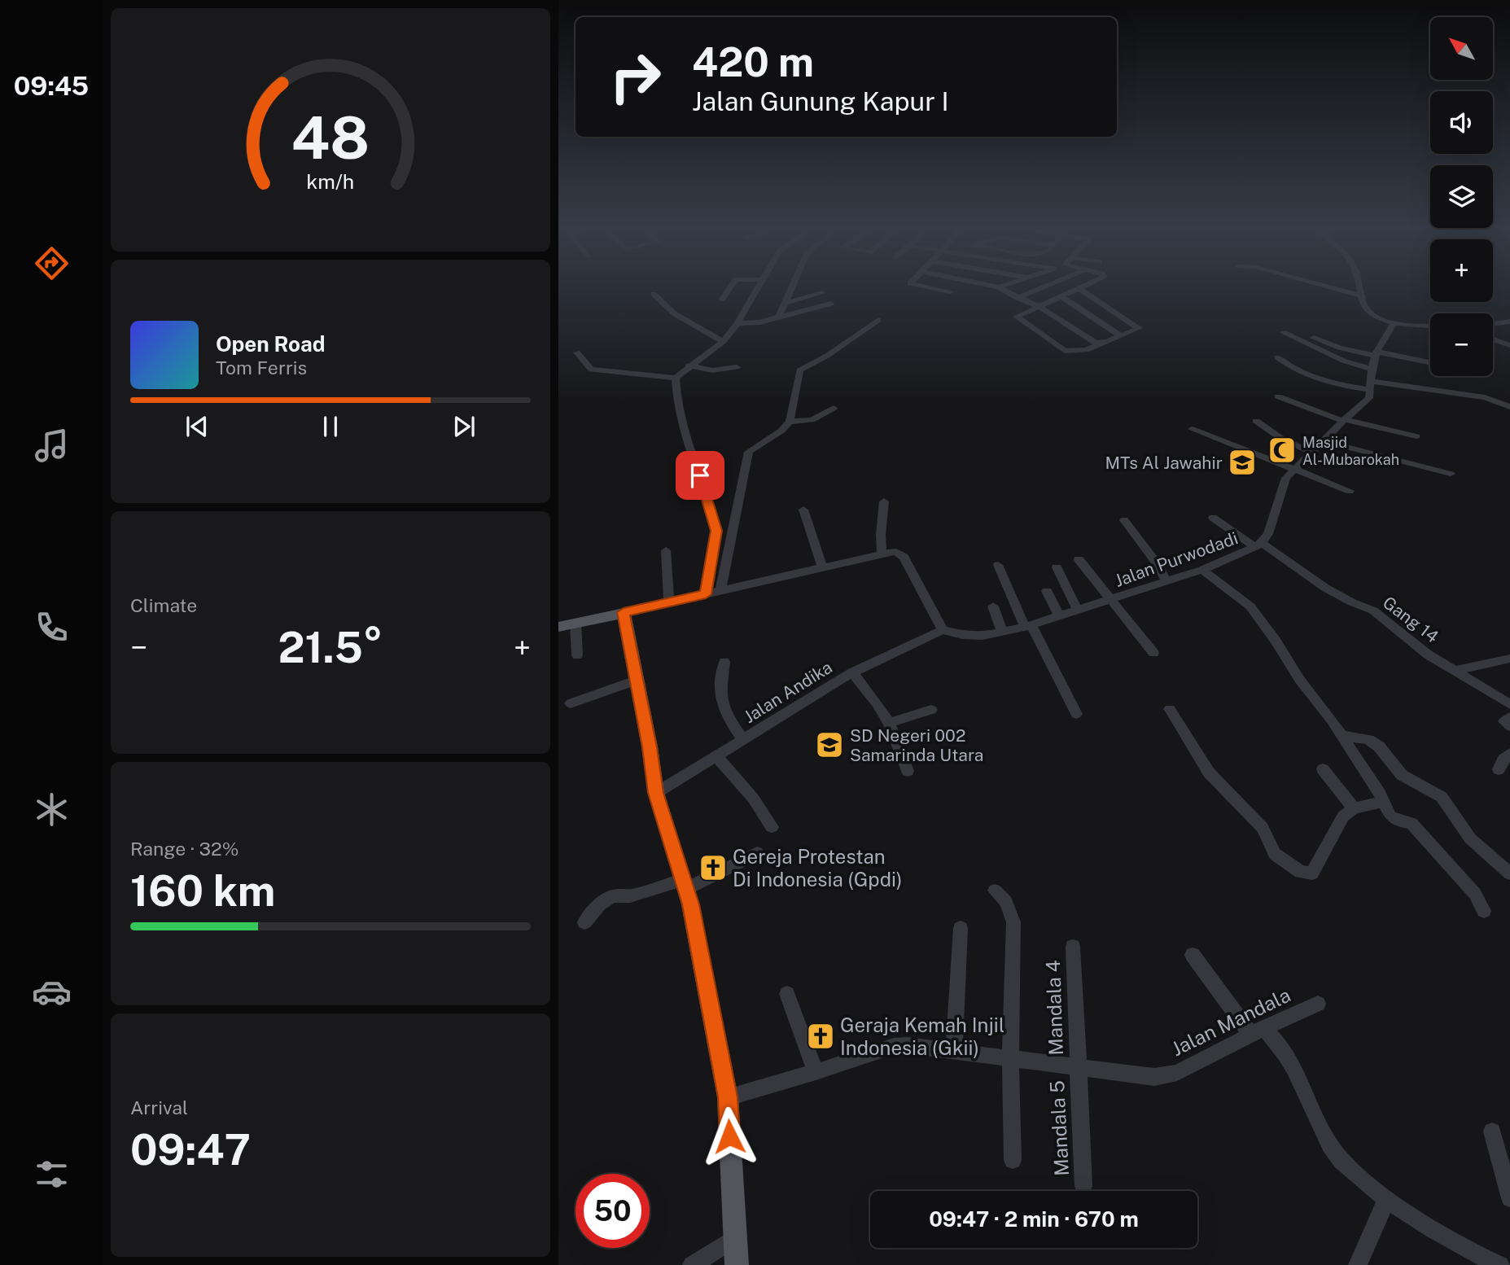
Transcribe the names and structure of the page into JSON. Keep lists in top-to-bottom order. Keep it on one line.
{"streets":{"street":["Jalan Purwodadi","Gang 14","Jalan Andika","Mandala 4","Jalan Mandala","Mandala 5"]},"crossings":[["Jalan Purwodadi","Gang 14"],["Jalan Purwodadi","Jalan Andika"],["Mandala 4","Jalan Mandala"],["Mandala 4","Mandala 5"],["Jalan Mandala","Mandala 5"]],"places":{"mosque":["Masjid Al-Mubarokah"],"school or university":["MTs Al Jawahir","SD Negeri 002 Samarinda Utara"],"church":["Gereja Protestan Di Indonesia (Gpdi)","Geraja Kemah Injil Indonesia (Gkii)"]},"north":"top left","page":{"tabs":"09:45","map_buttons":["+","−"],"turn":["420 m","Jalan Gunung Kapur I"],"song":["Open Road","Tom Ferris"],"tile":["Climate",["Range · 32%","160 km"],["Arrival","09:47"]],"heat":["−","21.5°","+"],"limit":"50","trip":"09:47 · 2 min · 670 m","gauge":["48","km/h"]}}
